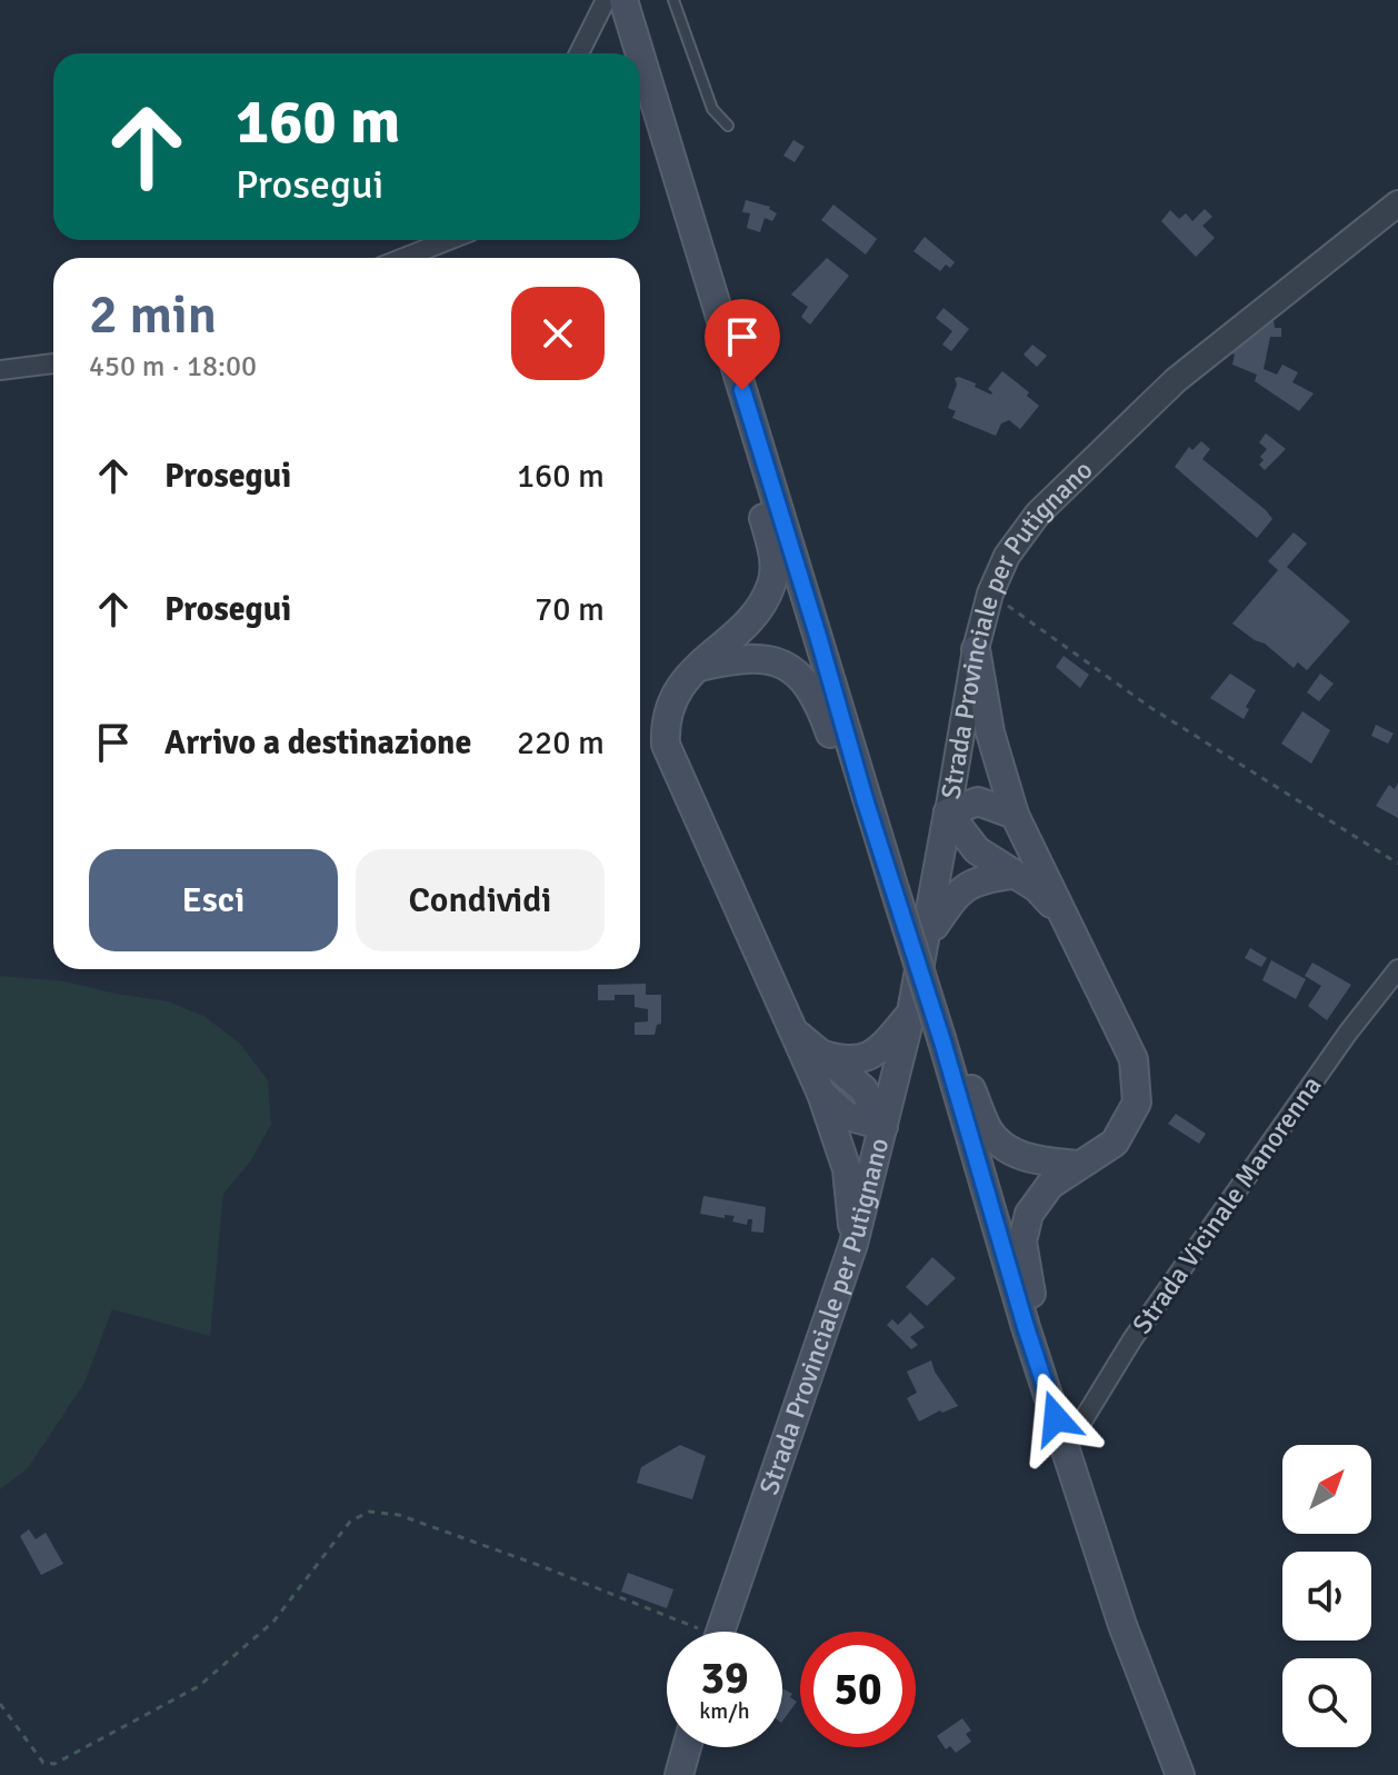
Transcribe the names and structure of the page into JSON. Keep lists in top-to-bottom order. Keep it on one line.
{"streets":{"main road":["Strada Provinciale per Putignano"],"street":["Strada Vicinale Manorenna"]},"north":"top right","page":{"turn":["160 m","Prosegui"],"heading":["2 min","450 m · 18:00"],"list":[{"name":"Prosegui","value":"160 m"},{"name":"Prosegui","value":"70 m"},{"name":"Arrivo a destinazione","value":"220 m"}],"buttons":["Esci","Condividi"],"speed":"39 km/h","limit":"50"}}
